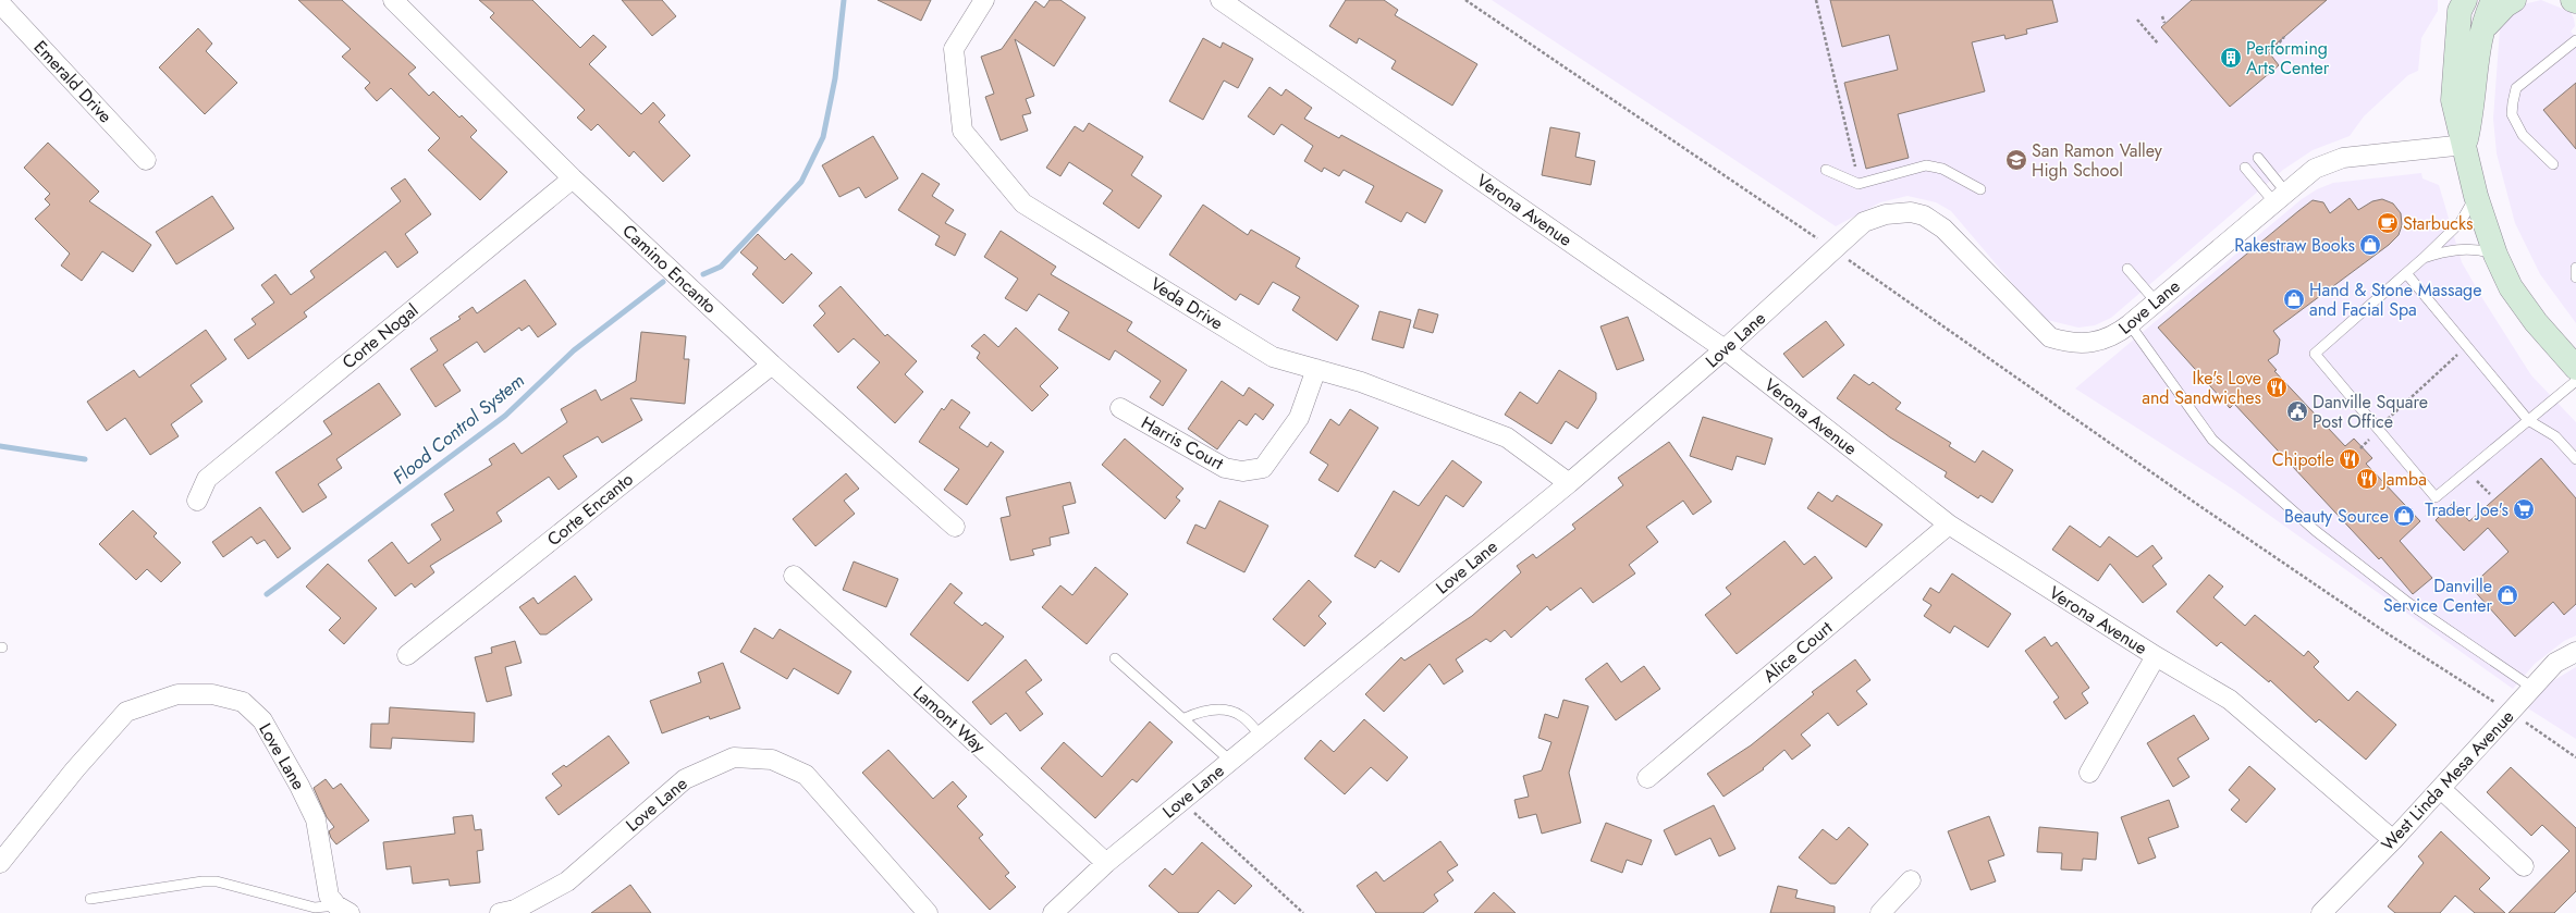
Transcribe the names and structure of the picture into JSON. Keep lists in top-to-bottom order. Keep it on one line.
{"streets":{"street":["Emerald Drive","Verona Avenue","Camino Encanto","Veda Drive","Love Lane","Corte Nogal","Harris Court","Corte Encanto","Alice Court","Lamont Way","West Linda Mesa Avenue"]},"crossings":[["Verona Avenue","Love Lane"],["Verona Avenue","Alice Court"],["Verona Avenue","West Linda Mesa Avenue"],["Camino Encanto","Corte Nogal"],["Camino Encanto","Corte Encanto"],["Veda Drive","Love Lane"],["Veda Drive","Harris Court"],["Love Lane","Lamont Way"]],"water":["Flood Control System"],"places":{"building":["Performing Arts Center"],"school or university":["San Ramon Valley High School"],"cafe":["Starbucks"],"shop":["Rakestraw Books","Hand & Stone Massage and Facial Spa","Beauty Source","Danville Service Center"],"restaurant":["Ike's Love and Sandwiches","Chipotle","Jamba"],"public building":["Danville Square Post Office"],"supermarket":["Trader Joe's"]}}
